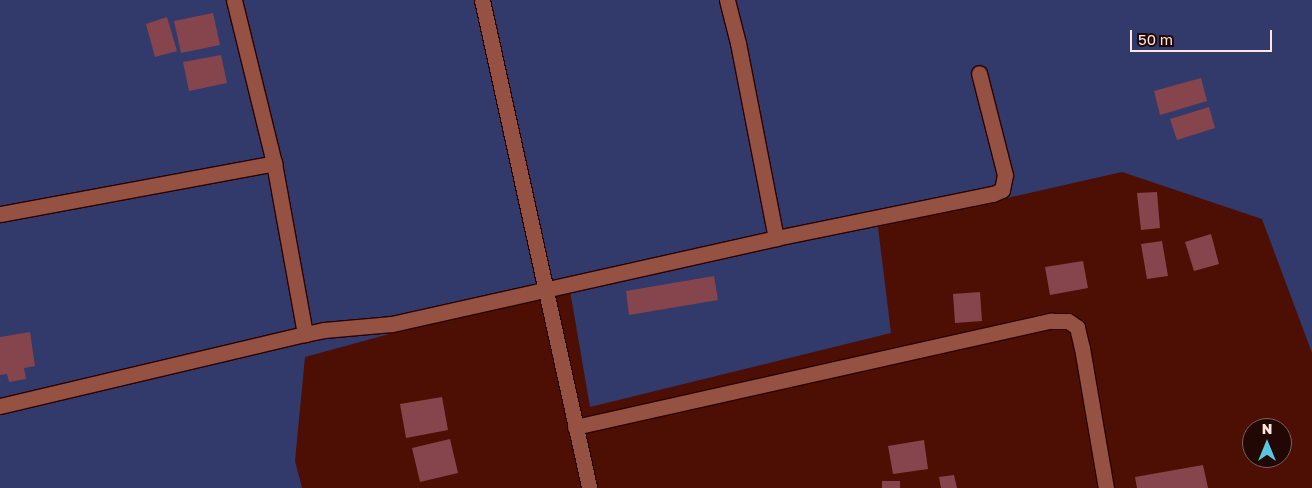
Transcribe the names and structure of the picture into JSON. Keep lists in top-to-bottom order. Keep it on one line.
{"scale_bar":"50 m","north":"top"}
